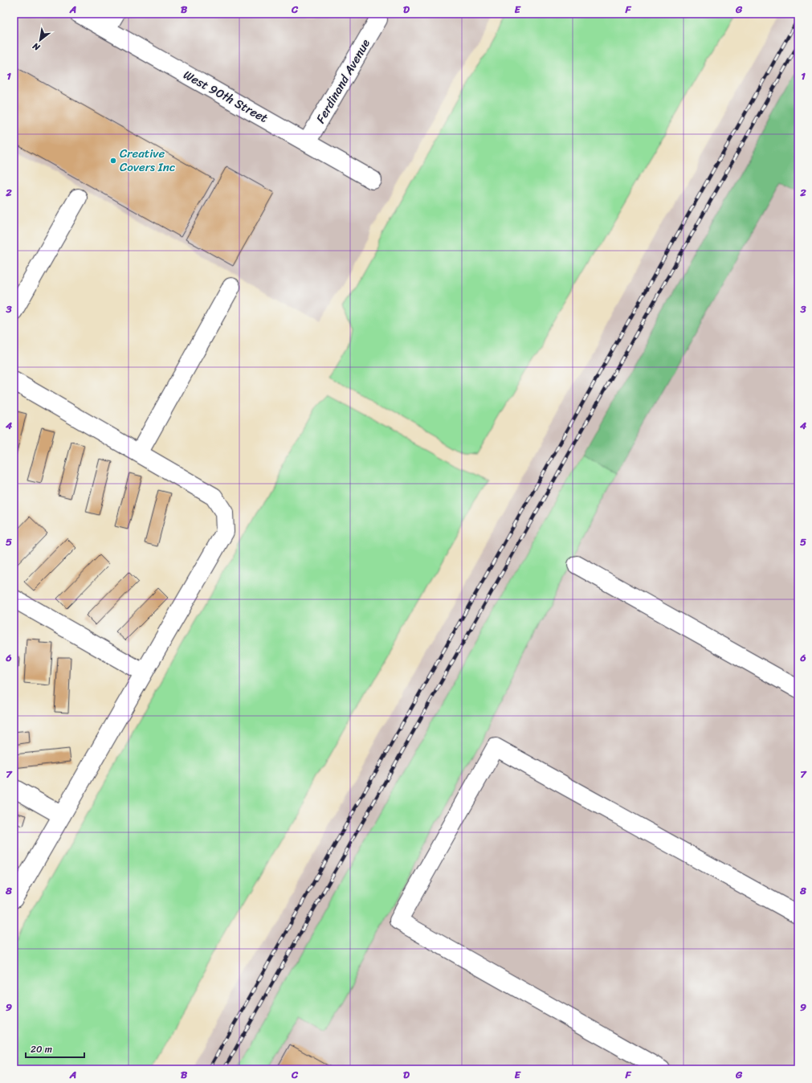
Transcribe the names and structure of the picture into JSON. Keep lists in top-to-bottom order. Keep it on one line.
{"streets":{"street":["Ferdinand Avenue","West 90th Street"]},"crossings":[["Ferdinand Avenue","West 90th Street"]],"places":["Creative Covers Inc"],"scale_bar":"20 m","north":"bottom left","grid":{"columns":["A","B","C","D","E","F","G"],"rows":["1","2","3","4","5","6","7","8","9"]}}
